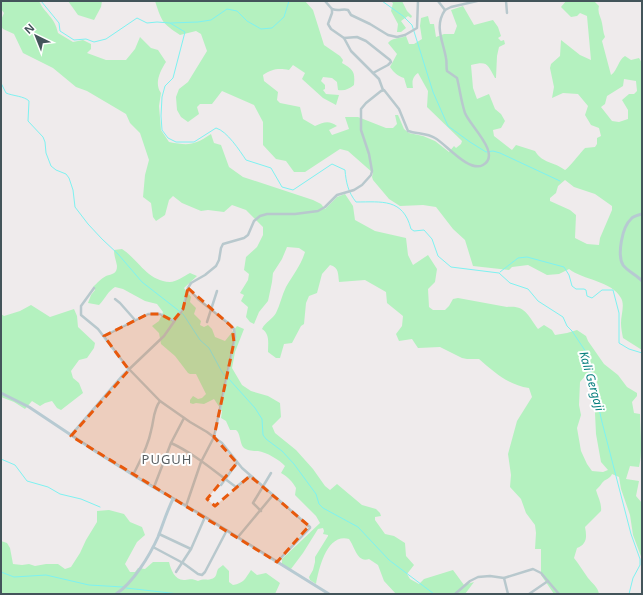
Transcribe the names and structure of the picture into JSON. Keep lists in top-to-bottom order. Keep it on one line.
{"districts":["PUGUH"],"water":["Kali Gergaji"],"north":"top left"}
